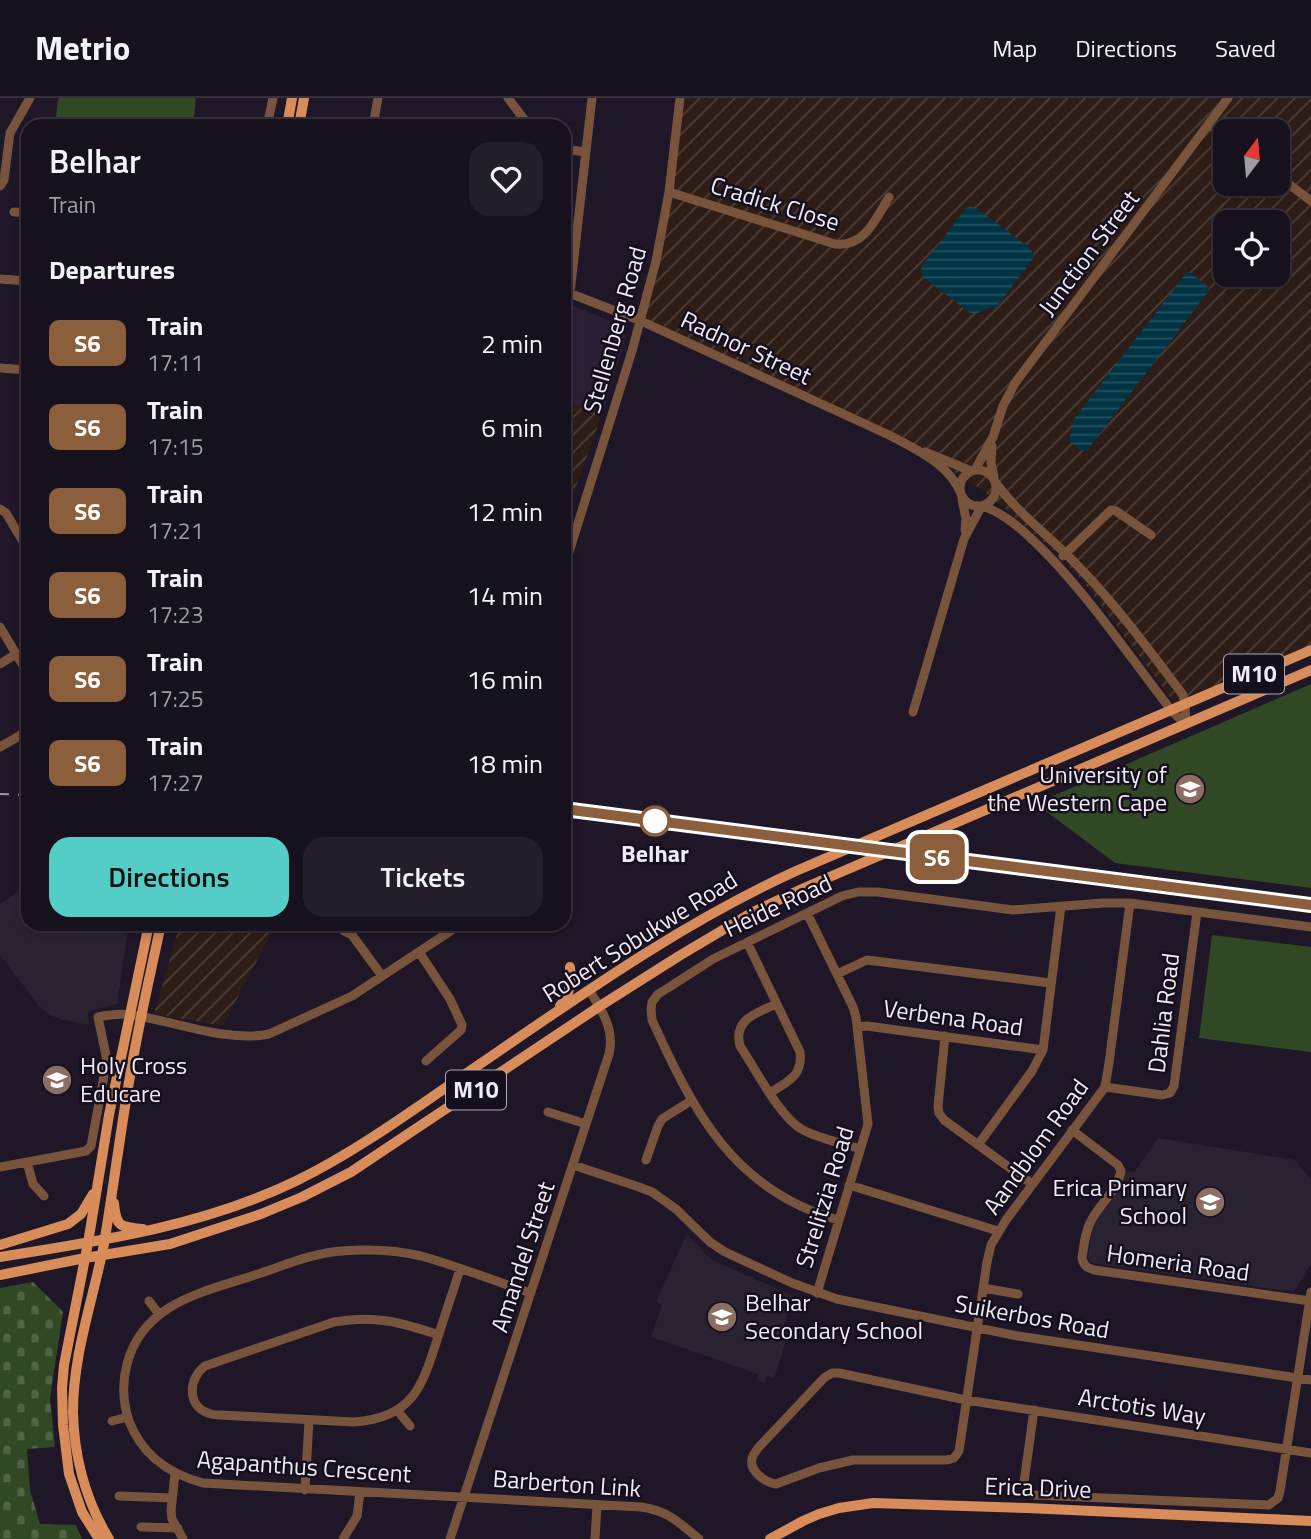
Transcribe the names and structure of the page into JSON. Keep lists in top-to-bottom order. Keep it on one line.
{"streets":{"main road":["M10","Robert Sobukwe Road","Erica Drive"],"street":["Cradick Close","Junction Street","Stellenberg Road","Radnor Street","Heide Road","Dahlia Road","Verbena Road","Aandblom Road","Strelitzia Road","Amandel Street","Homeria Road","Suikerbos Road","Arctotis Way","Agapanthus Crescent","Barberton Link"]},"crossings":[["Cradick Close","Stellenberg Road"],["Junction Street","Radnor Street"],["Stellenberg Road","Radnor Street"],["Heide Road","Dahlia Road"],["Heide Road","Aandblom Road"],["Heide Road","Strelitzia Road"],["Robert Sobukwe Road","Amandel Street"],["Dahlia Road","Aandblom Road"],["Verbena Road","Strelitzia Road"],["Aandblom Road","Homeria Road"],["Aandblom Road","Suikerbos Road"],["Aandblom Road","Arctotis Way"],["Strelitzia Road","Suikerbos Road"],["Amandel Street","Suikerbos Road"],["Amandel Street","Agapanthus Crescent"],["Amandel Street","Barberton Link"],["Agapanthus Crescent","Barberton Link"]],"places":{"school or university":["University of the Western Cape","Holy Cross Educare","Erica Primary School","Belhar Secondary School"],"other":["Belhar"]},"north":"top","page":{"header":"Metrio","nav":["Map","Directions","Saved"],"on_map":"S6","heading":[["Belhar","Train"],"Departures"],"list":[{"mark":"S6","name":"Train","note":"17:11","value":"2 min"},{"mark":"S6","name":"Train","note":"17:15","value":"6 min"},{"mark":"S6","name":"Train","note":"17:21","value":"12 min"},{"mark":"S6","name":"Train","note":"17:23","value":"14 min"},{"mark":"S6","name":"Train","note":"17:25","value":"16 min"},{"mark":"S6","name":"Train","note":"17:27","value":"18 min"}],"buttons":["Directions","Tickets"]}}
